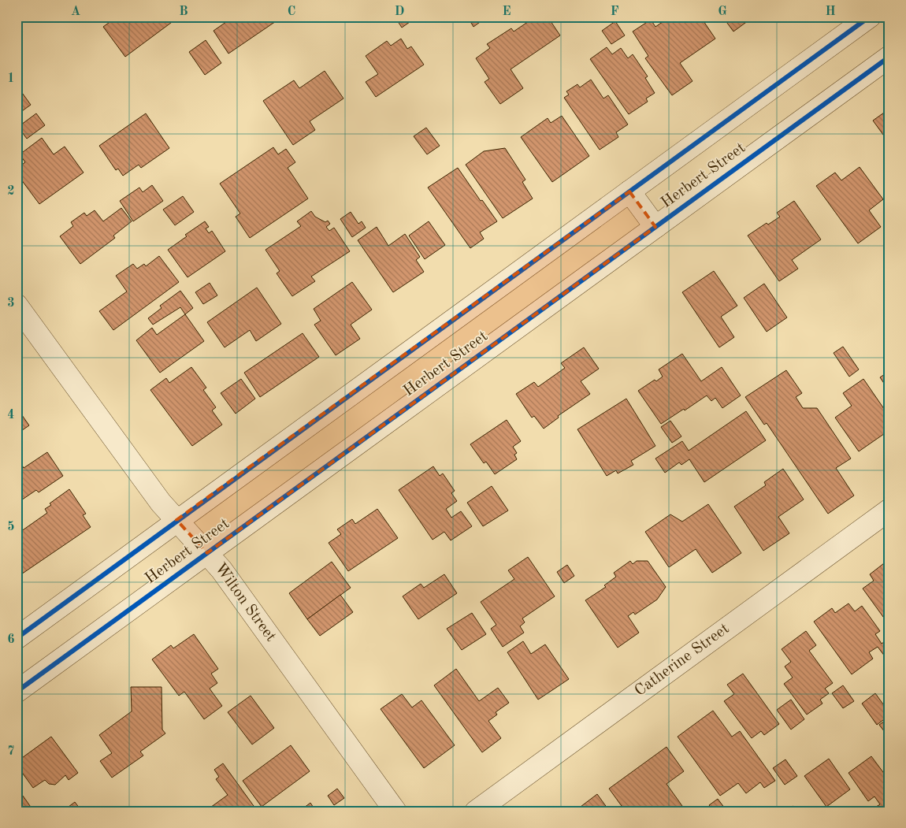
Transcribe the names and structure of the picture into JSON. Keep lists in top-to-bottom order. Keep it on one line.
{"streets":{"street":["Herbert Street","Wilton Street","Catherine Street"]},"crossings":[["Herbert Street","Wilton Street"]],"grid":{"columns":["A","B","C","D","E","F","G","H"],"rows":["1","2","3","4","5","6","7"]}}
